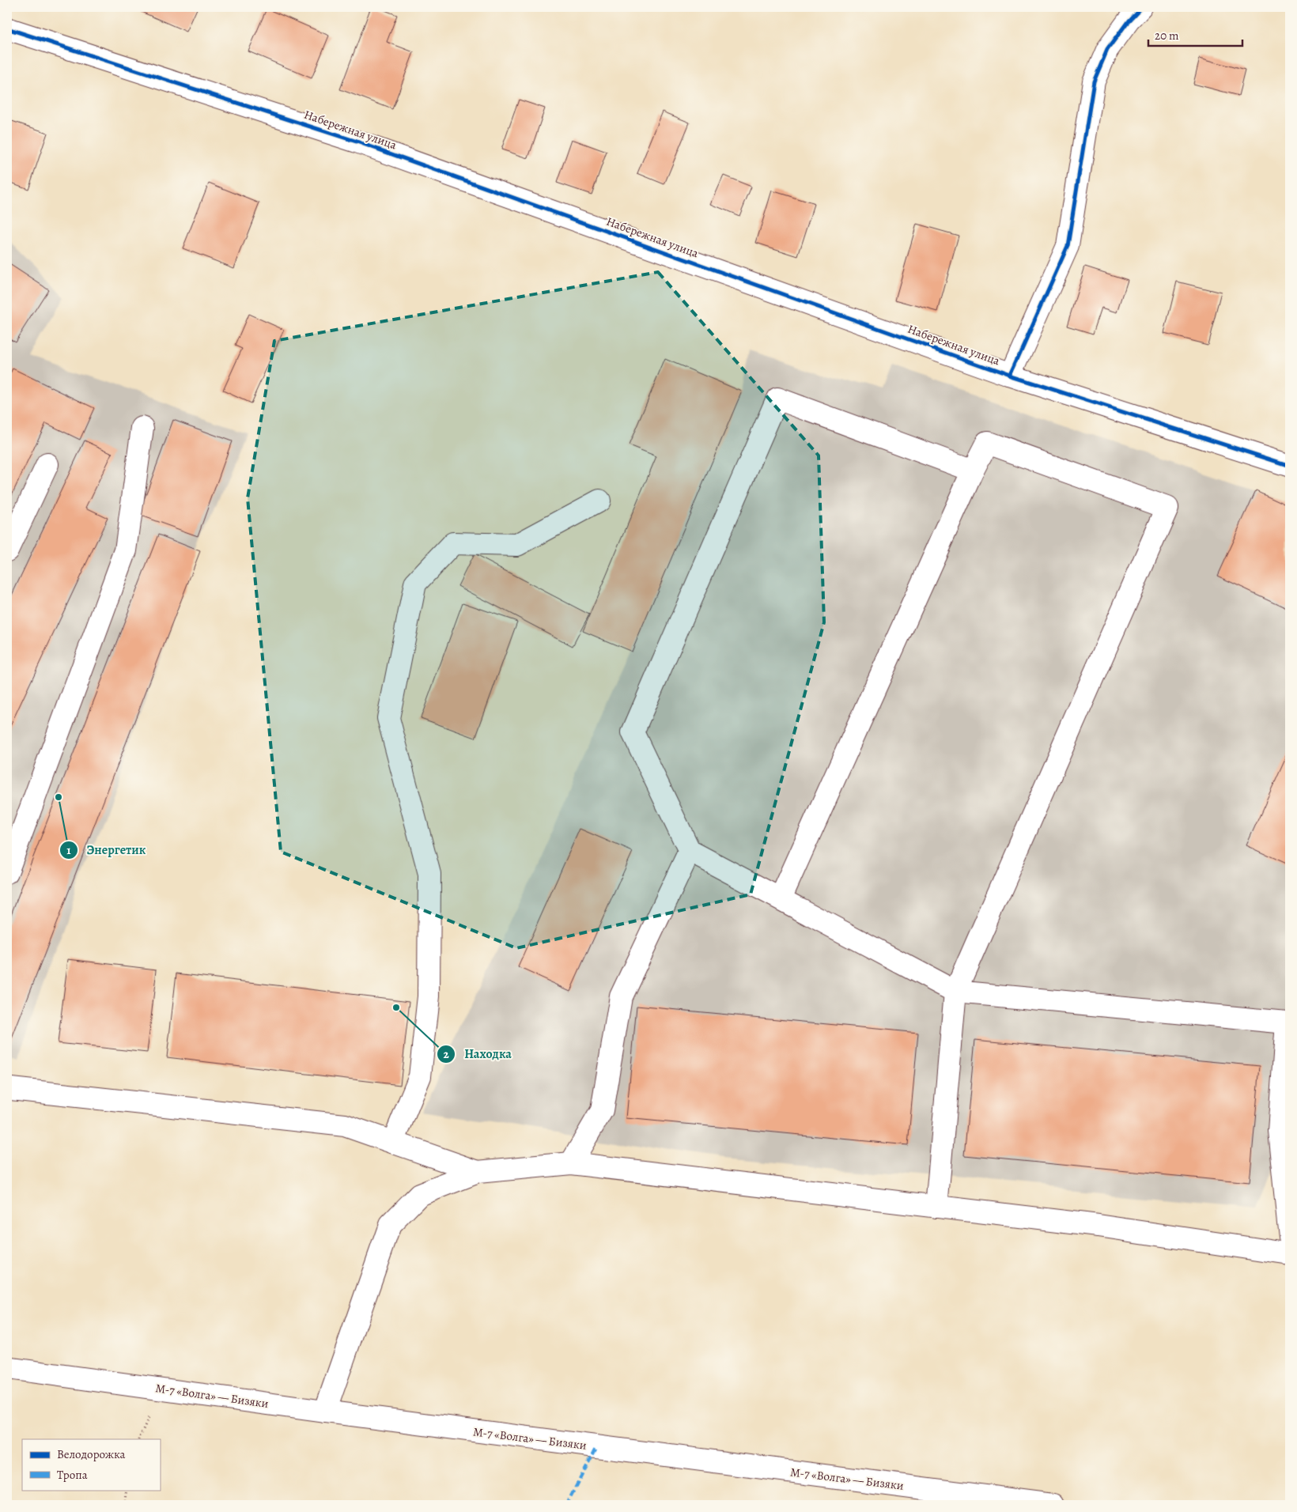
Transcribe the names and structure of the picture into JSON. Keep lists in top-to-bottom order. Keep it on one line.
{"streets":{"street":["Набережная улица","М-7 «Волга» — Бизяки"]},"places":["Энергетик","Находка"],"legend":["Велодорожка","Тропа"],"scale_bar":"20 m"}
